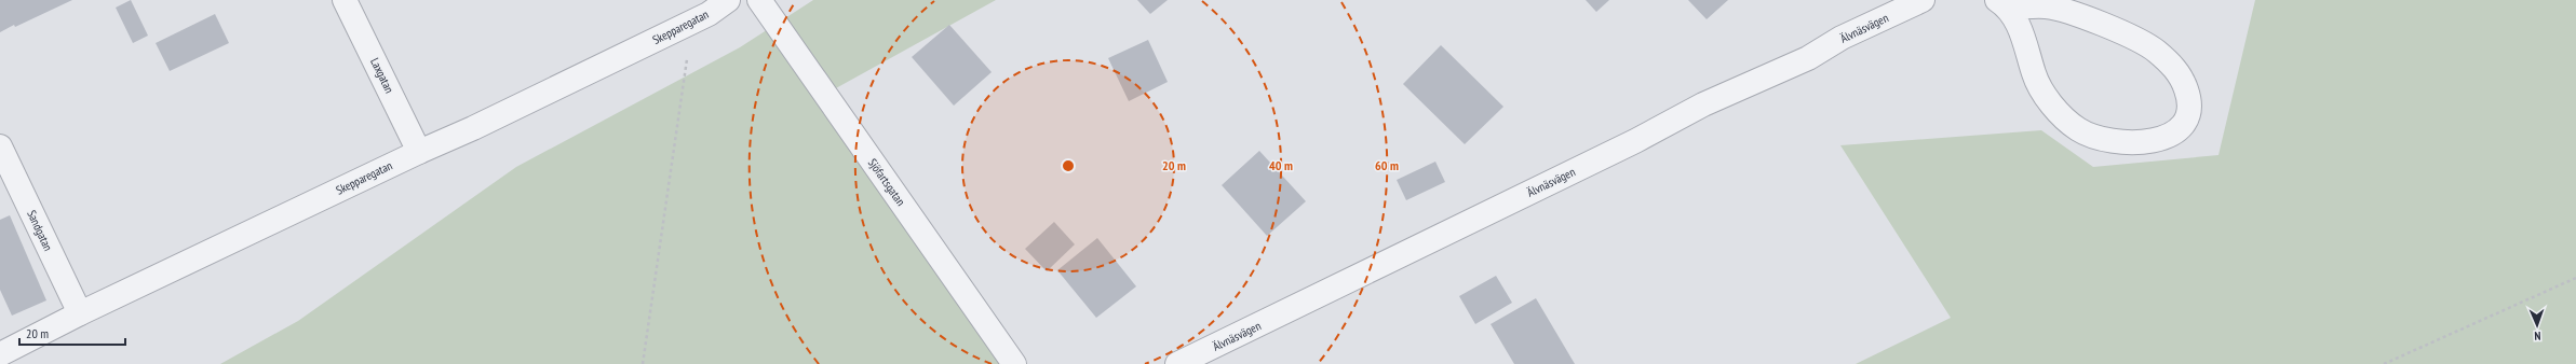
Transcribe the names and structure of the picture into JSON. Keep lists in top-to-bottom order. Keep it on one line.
{"streets":{"street":["Skepparegatan","Älvnäsvägen","Laxgatan","Sjöfartsgatan","Sandgatan"]},"crossings":[["Skepparegatan","Laxgatan"],["Skepparegatan","Sandgatan"]],"scale_bar":"20 m","north":"bottom","rings":["20 m","40 m","60 m"]}
